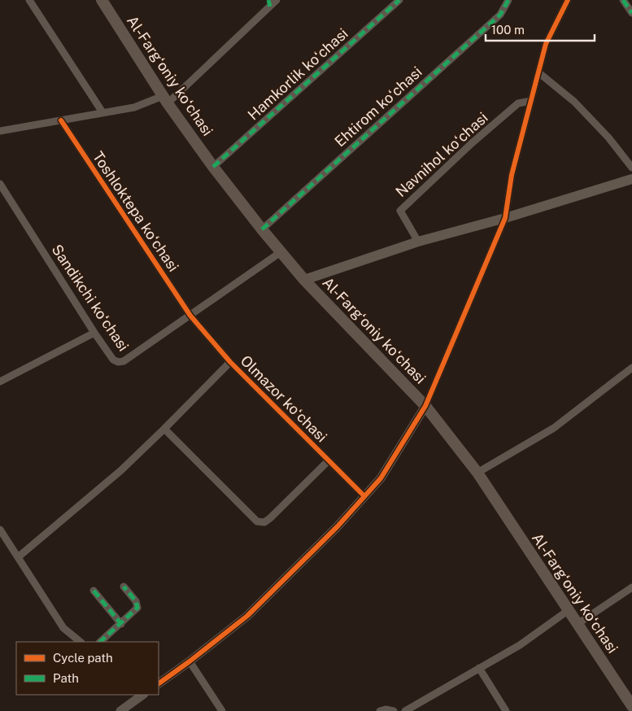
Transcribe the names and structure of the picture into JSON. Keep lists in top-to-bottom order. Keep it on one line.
{"streets":{"main road":["Al-Fargʻoniy koʻchasi"],"street":["Hamkorlik koʻchasi","Ehtirom koʻchasi","Navnihol koʻchasi","Toshloktepa koʻchasi","Sandikchi koʻchasi","Olmazor koʻchasi"]},"crossings":[["Hamkorlik koʻchasi","Al-Fargʻoniy koʻchasi"],["Al-Fargʻoniy koʻchasi","Ehtirom koʻchasi"],["Al-Fargʻoniy koʻchasi","Sandikchi koʻchasi"],["Toshloktepa koʻchasi","Sandikchi koʻchasi"],["Toshloktepa koʻchasi","Olmazor koʻchasi"],["Sandikchi koʻchasi","Olmazor koʻchasi"]],"legend":["Cycle path","Path"],"scale_bar":"100 m"}
